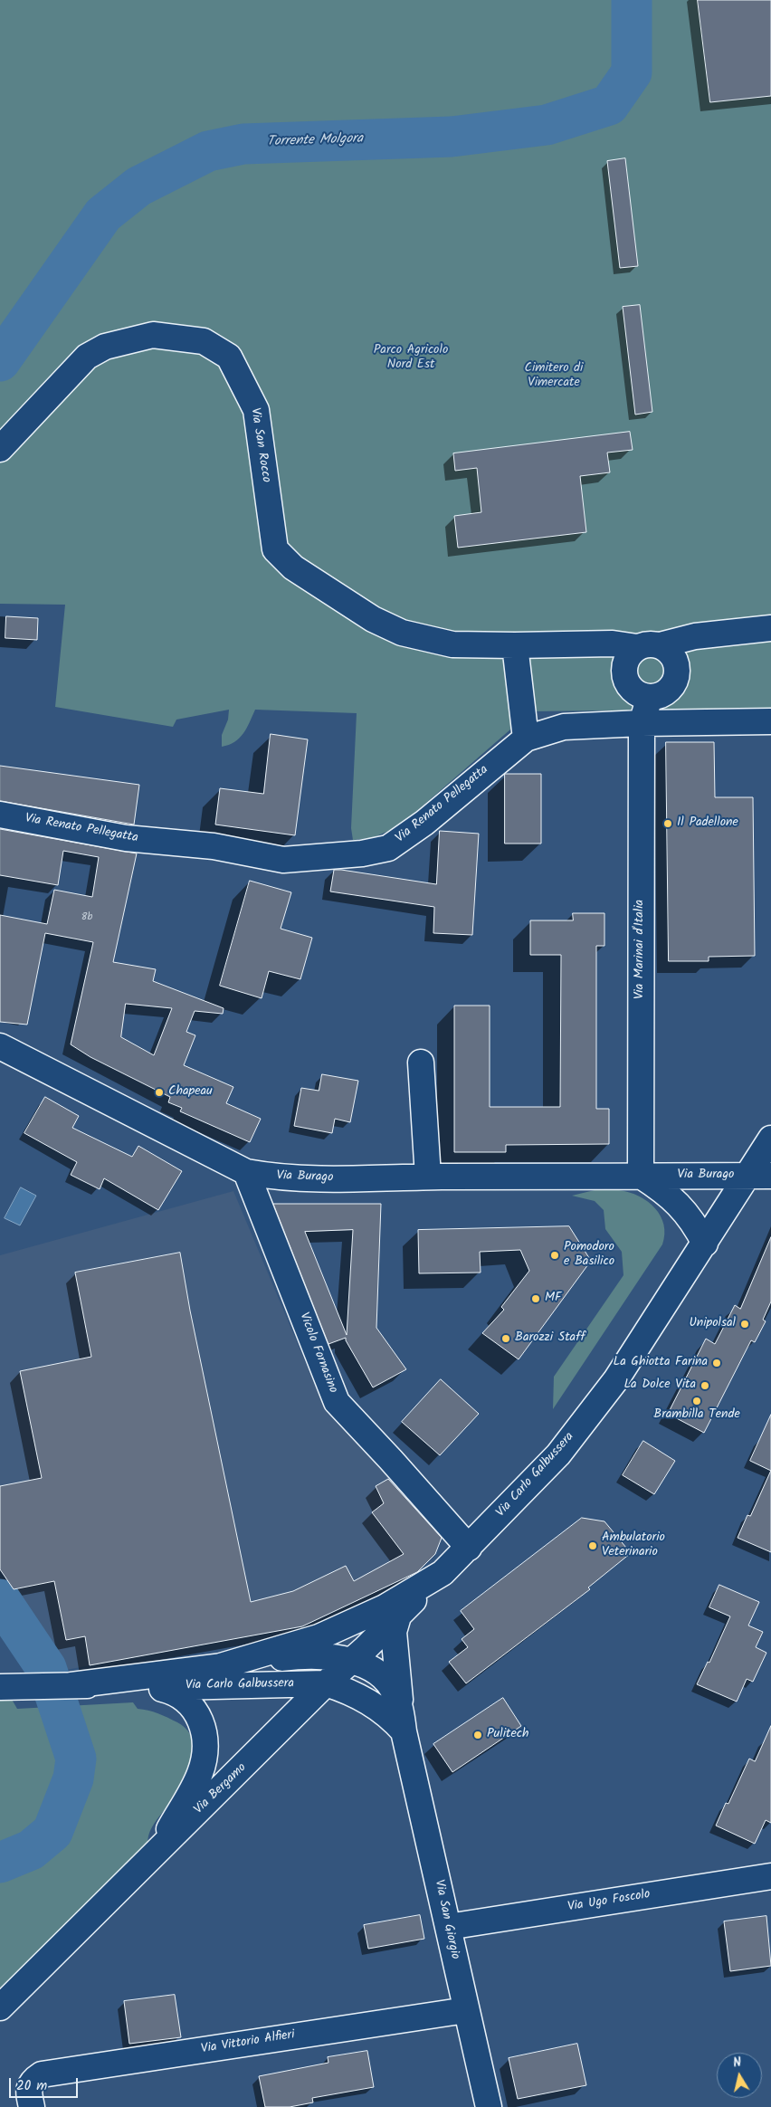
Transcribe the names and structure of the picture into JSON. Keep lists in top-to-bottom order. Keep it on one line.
{"streets":{"street":["Via San Rocco","Via Renato Pellegatta","Via Marinai d'Italia","Via Burago","Vicolo Fornasino","Via Carlo Galbussera","Via Bergamo","Via Ugo Foscolo","Via San Giorgio","Via Vittorio Alfieri"]},"crossings":[["Via San Rocco","Via Marinai d'Italia"],["Via Renato Pellegatta","Via Marinai d'Italia"],["Via Marinai d'Italia","Via Burago"],["Via Burago","Vicolo Fornasino"],["Via Burago","Via Carlo Galbussera"],["Vicolo Fornasino","Via Carlo Galbussera"],["Via Carlo Galbussera","Via Bergamo"],["Via Carlo Galbussera","Via San Giorgio"],["Via Bergamo","Via San Giorgio"],["Via Ugo Foscolo","Via San Giorgio"],["Via San Giorgio","Via Vittorio Alfieri"]],"water":["Torrente Molgora"],"parks":["Parco Agricolo Nord Est","Cimitero di Vimercate"],"places":["Il Padellone","Chapeau","Pomodoro e Basilico","MF","Unipolsal","Barozzi Staff","La Ghiotta Farina","La Dolce Vita","Brambilla Tende","Ambulatorio Veterinario","Pulitech"],"house_numbers":["8b"],"scale_bar":"20 m","north":"top"}
